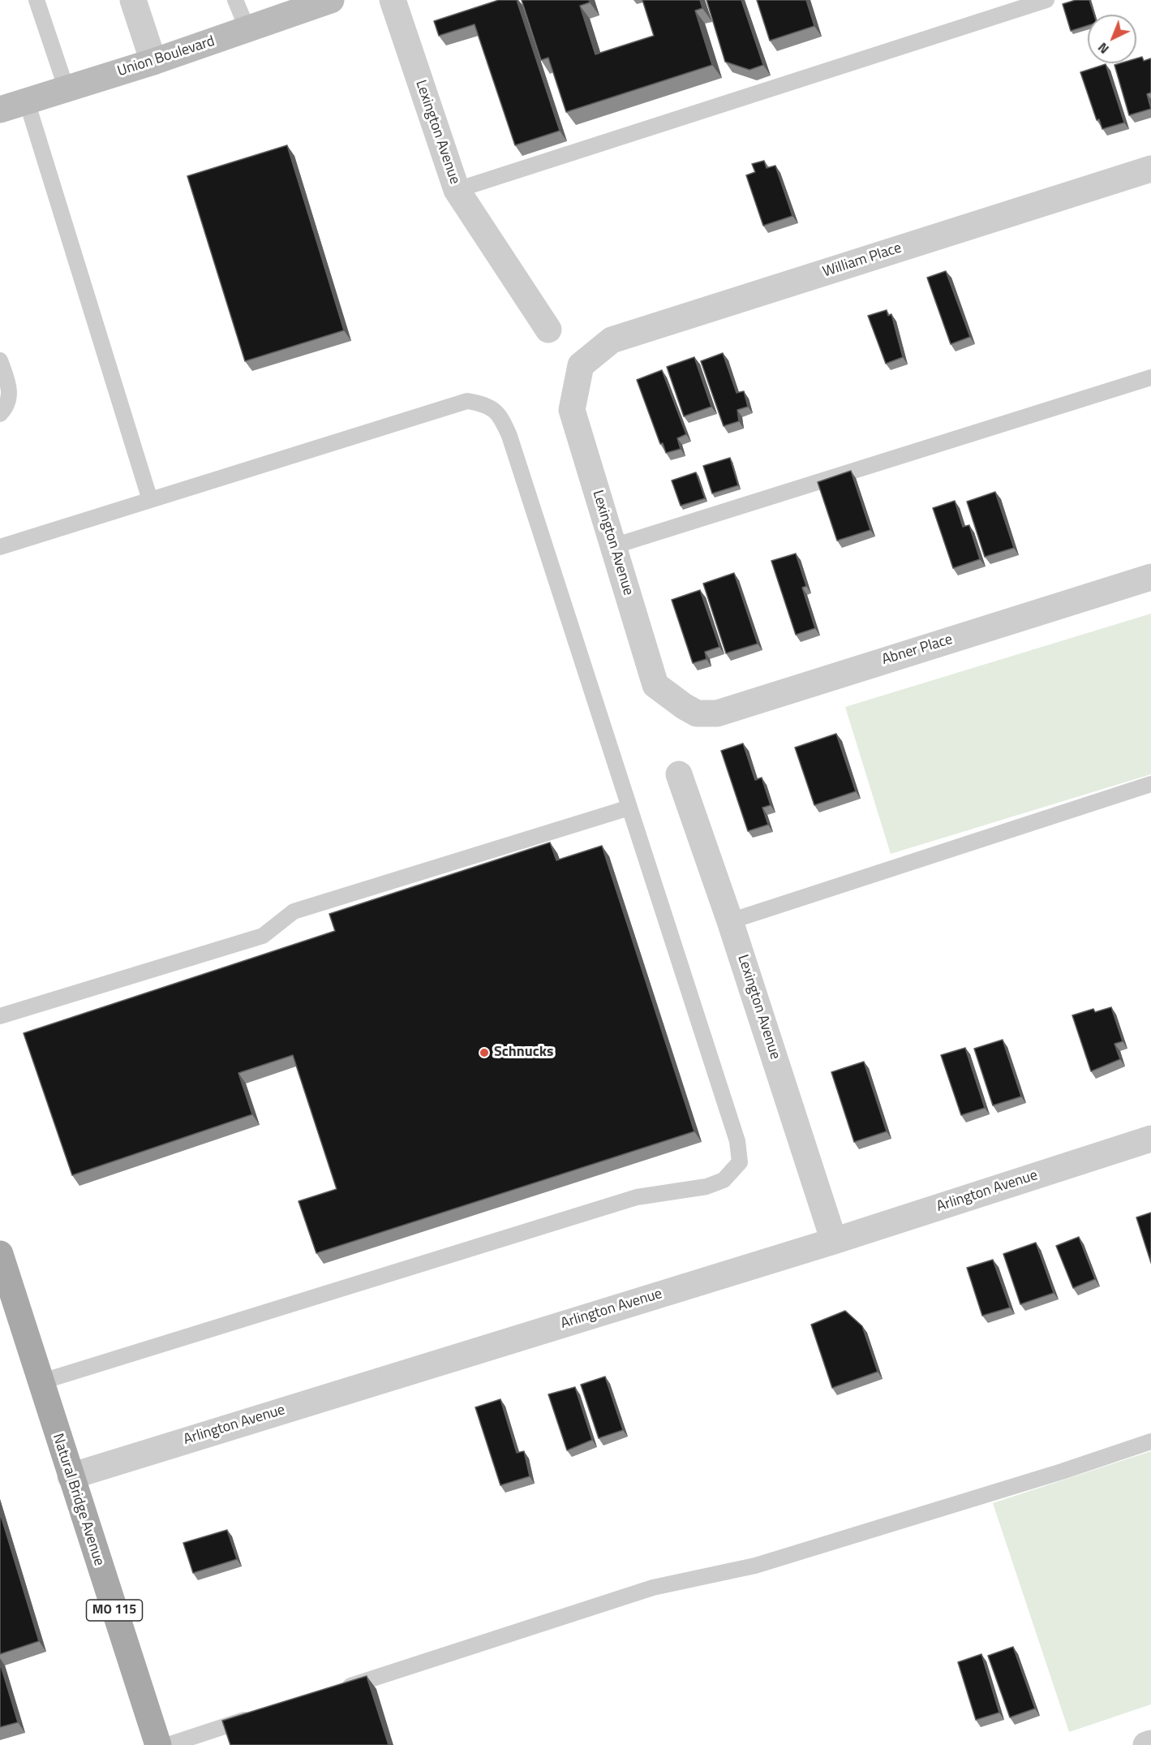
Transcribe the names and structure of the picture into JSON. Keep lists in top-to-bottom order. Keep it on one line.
{"streets":{"main road":["Union Boulevard","Natural Bridge Avenue","MO 115"],"street":["Lexington Avenue","William Place","Abner Place","Arlington Avenue"]},"crossings":[["Lexington Avenue","William Place"],["Lexington Avenue","Abner Place"],["Lexington Avenue","Arlington Avenue"],["Arlington Avenue","Natural Bridge Avenue"]],"places":["Schnucks"],"north":"bottom left"}
